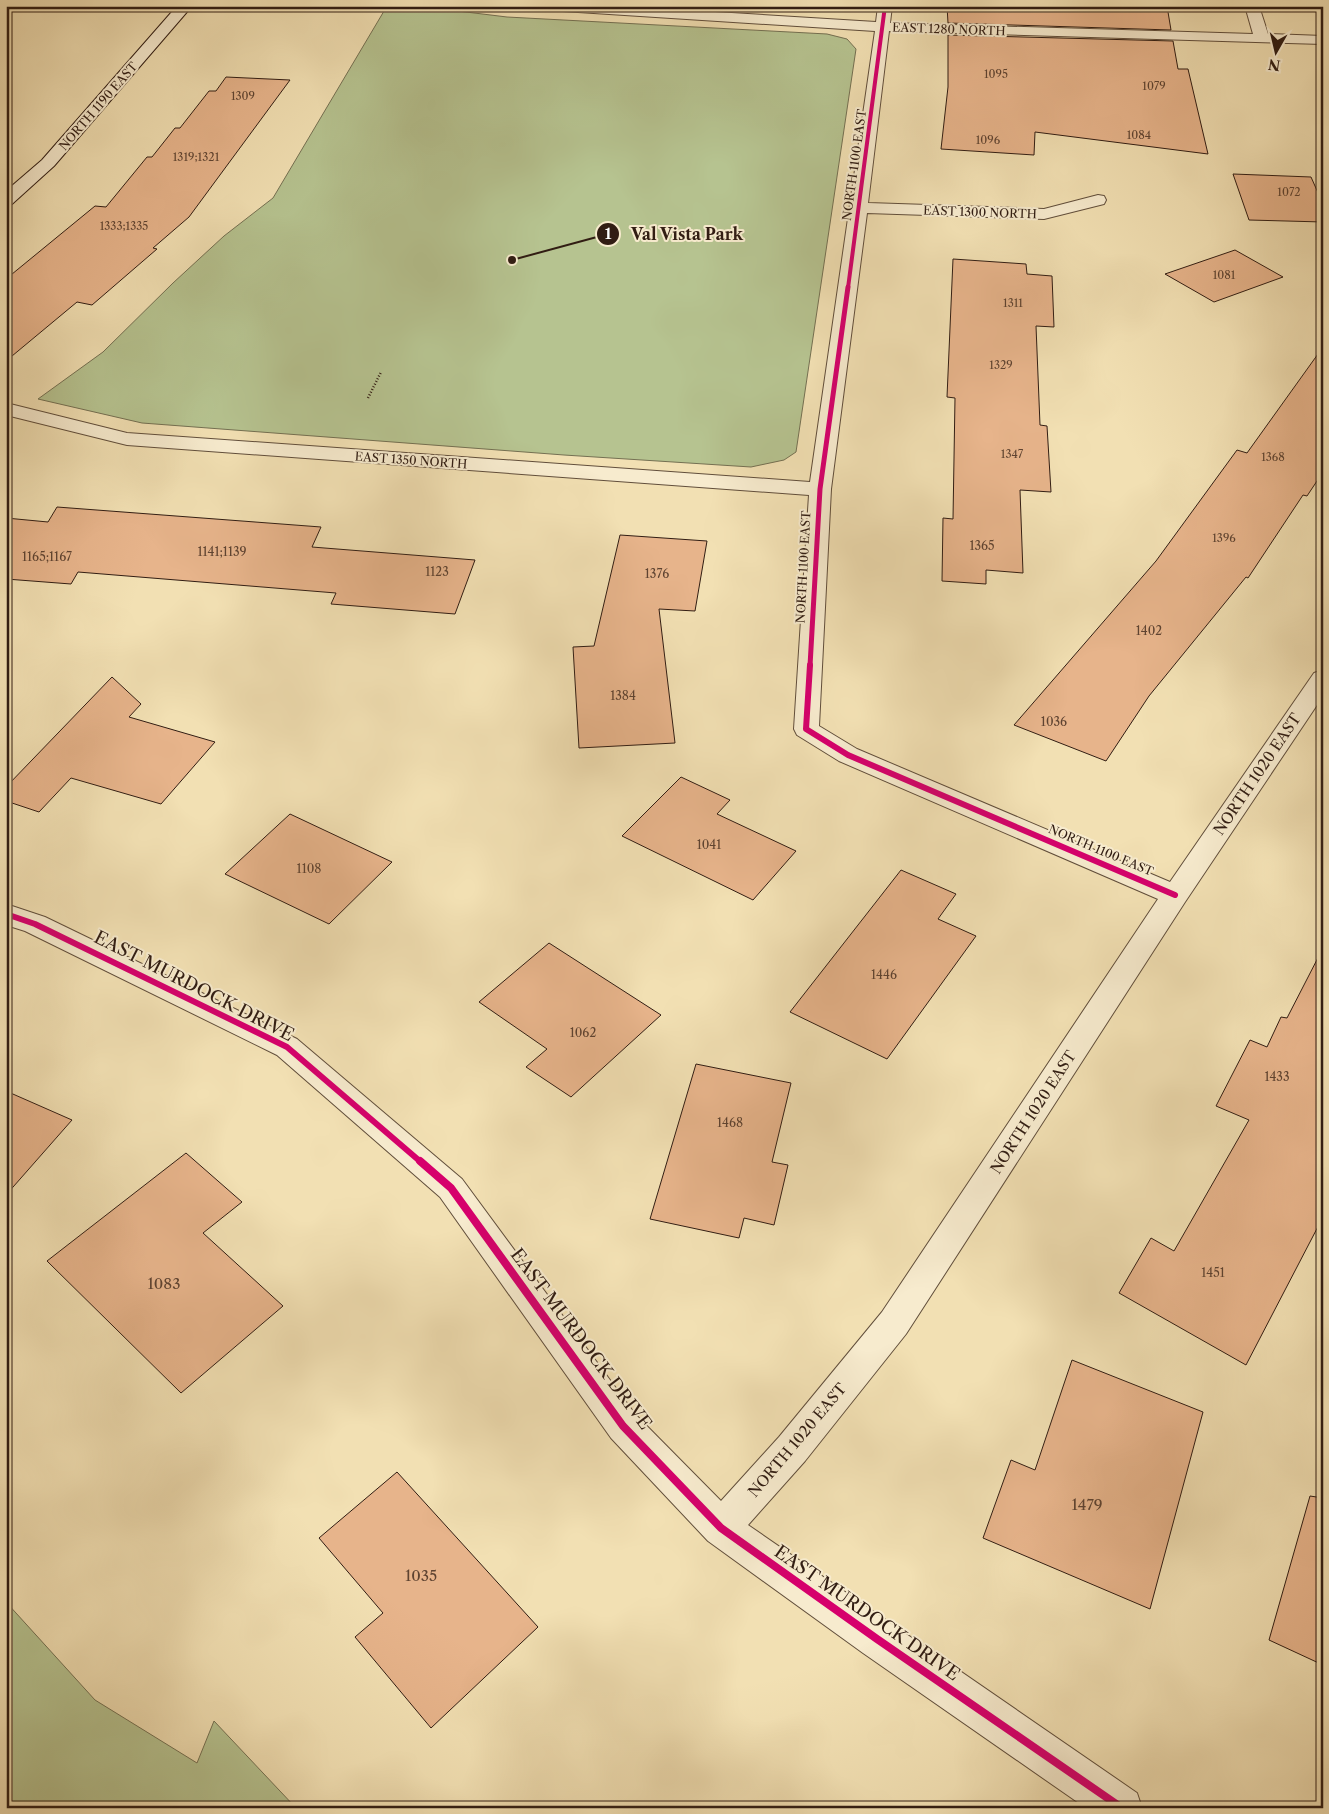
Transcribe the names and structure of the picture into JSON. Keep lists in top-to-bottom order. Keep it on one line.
{"streets":{"street":["EAST 1280 NORTH","NORTH 1190 EAST","NORTH 1100 EAST","EAST 1300 NORTH","EAST 1350 NORTH","NORTH 1020 EAST","EAST MURDOCK DRIVE"]},"crossings":[["EAST 1280 NORTH","NORTH 1100 EAST"],["NORTH 1100 EAST","EAST 1300 NORTH"],["NORTH 1100 EAST","EAST 1350 NORTH"],["NORTH 1100 EAST","NORTH 1020 EAST"],["NORTH 1020 EAST","EAST MURDOCK DRIVE"]],"places":["Val Vista Park"],"house_numbers":["1095","1079","1309","1084","1096","1319;1321","1072","1333;1335","1081","1311","1329","1347","1368","1396","1365","1141;1139","1165;1167","1123","1376","1402","1384","1036","1041","1108","1446","1062","1433","1468","1451","1083","1479","1035"],"north":"bottom"}
